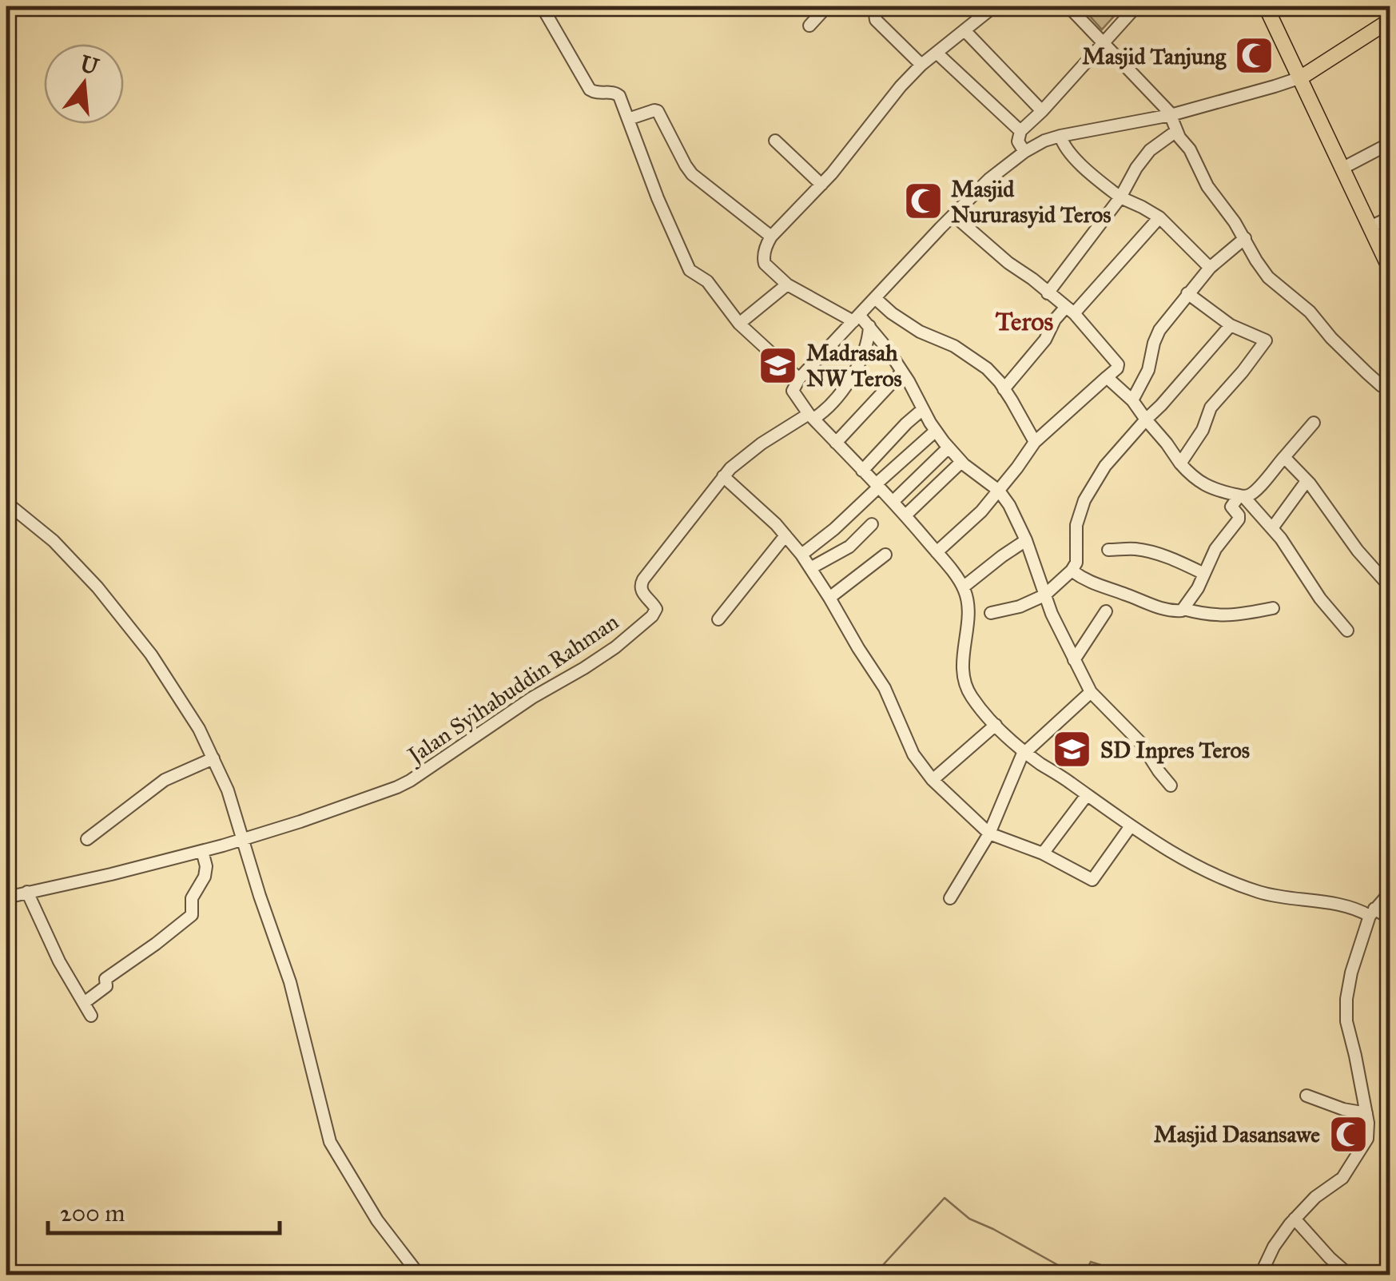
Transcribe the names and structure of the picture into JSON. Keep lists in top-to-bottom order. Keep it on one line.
{"streets":{"street":["Jalan Syihabuddin Rahman"]},"districts":["Teros"],"places":{"mosque":["Masjid Tanjung","Masjid Nururasyid Teros","Masjid Dasansawe"],"school or university":["Madrasah NW Teros","SD Inpres Teros"]},"scale_bar":"200 m","north":"top"}
